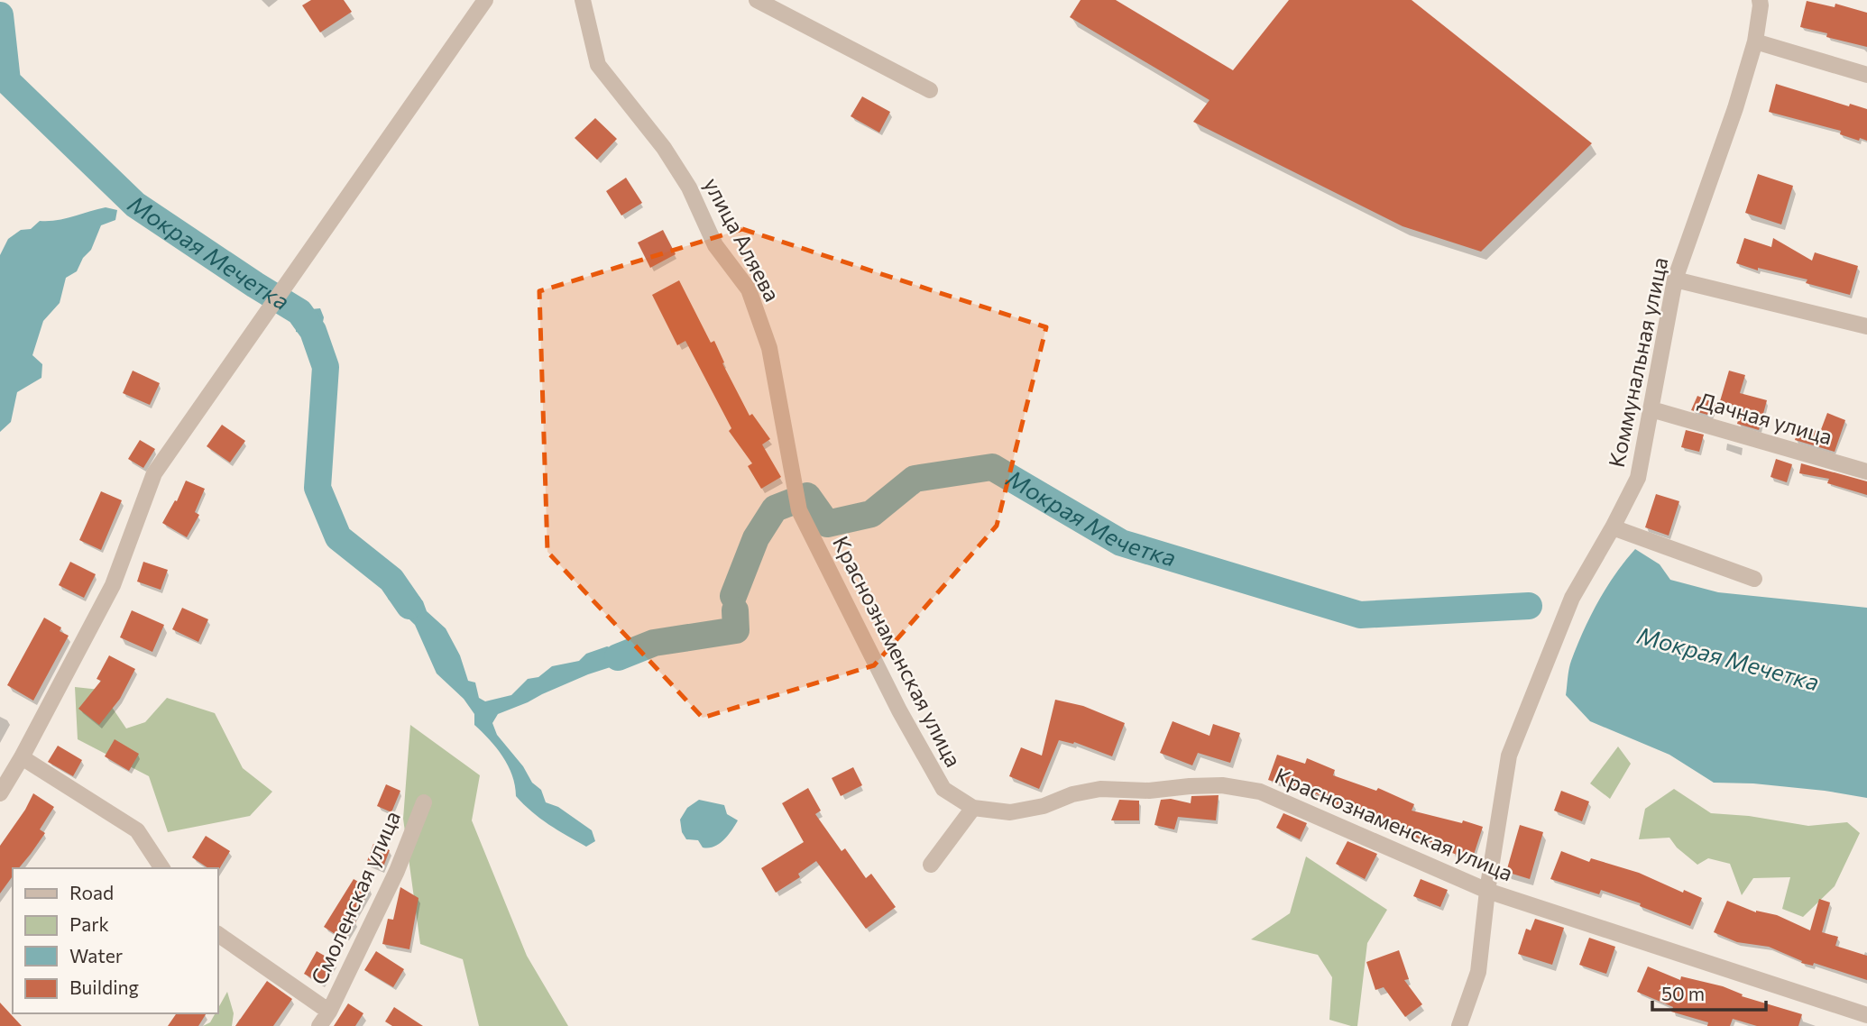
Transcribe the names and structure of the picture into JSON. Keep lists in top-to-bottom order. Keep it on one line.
{"streets":{"street":["улица Аляева","Коммунальная улица","Дачная улица","Краснознаменская улица","Смоленская улица"]},"crossings":[["улица Аляева","Краснознаменская улица"],["Коммунальная улица","Дачная улица"],["Коммунальная улица","Краснознаменская улица"]],"water":["Мокрая Мечетка"],"legend":["Road","Park","Water","Building"],"scale_bar":"50 m"}
